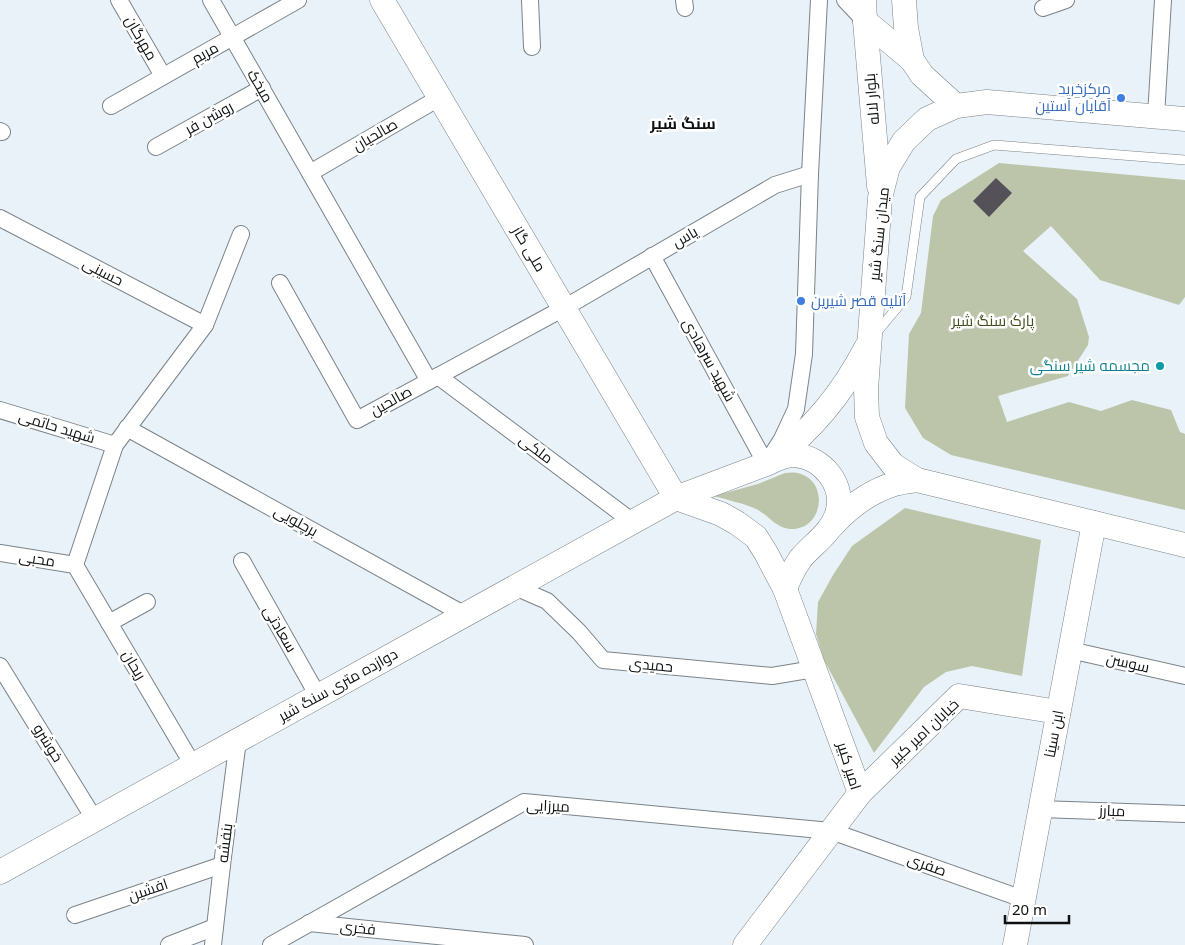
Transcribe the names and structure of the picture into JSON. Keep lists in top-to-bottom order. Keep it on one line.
{"streets":{"main road":["بلوار لاله","میدان سنگ شیر","ملی گاز","دوازده متری سنگ شیر","خیابان امیر کبیر","ابن سینا","امیر کبیر"],"street":["مهرگان","مریم","میخک","روشن فر","صالحیان","یاس","حسینی","شهید سرهادی","صالحین","شهید حاتمی","ملکی","برچلویی","محبی","سعادتی","سوسن","ریحان","حمیدی","خوشرو","میرزایی","مبارز","بنفشه","صفری","افشین","فخری"]},"crossings":[["مهرگان","مریم"],["مریم","میخک"],["میخک","روشن فر"],["میخک","صالحیان"],["میخک","ملکی"],["بلوار لاله","میدان سنگ شیر"],["صالحیان","ملی گاز"],["صالحیان","ملکی"],["میدان سنگ شیر","ابن سینا"],["یاس","ملی گاز"],["یاس","شهید سرهادی"],["یاس","صالحین"],["ملی گاز","صالحین"],["ملی گاز","دوازده متری سنگ شیر"],["ملی گاز","امیر کبیر"],["شهید سرهادی","دوازده متری سنگ شیر"],["صالحین","ملکی"],["ملکی","دوازده متری سنگ شیر"],["برچلویی","دوازده متری سنگ شیر"],["محبی","ریحان"],["سعادتی","دوازده متری سنگ شیر"],["سوسن","ابن سینا"],["ریحان","دوازده متری سنگ شیر"],["حمیدی","دوازده متری سنگ شیر"],["حمیدی","امیر کبیر"],["دوازده متری سنگ شیر","خوشرو"],["دوازده متری سنگ شیر","امیر کبیر"],["دوازده متری سنگ شیر","بنفشه"],["خیابان امیر کبیر","ابن سینا"],["خیابان امیر کبیر","امیر کبیر"],["ابن سینا","مبارز"],["ابن سینا","صفری"],["امیر کبیر","میرزایی"],["امیر کبیر","صفری"],["میرزایی","صفری"],["میرزایی","فخری"],["بنفشه","افشین"]],"districts":["سنگ شیر"],"parks":["پارک سنگ شیر"],"places":["مرکزخرید آقایان آستین","آتلیه قصر شیرین","مجسمه شیر سنگی"],"scale_bar":"20 m"}
